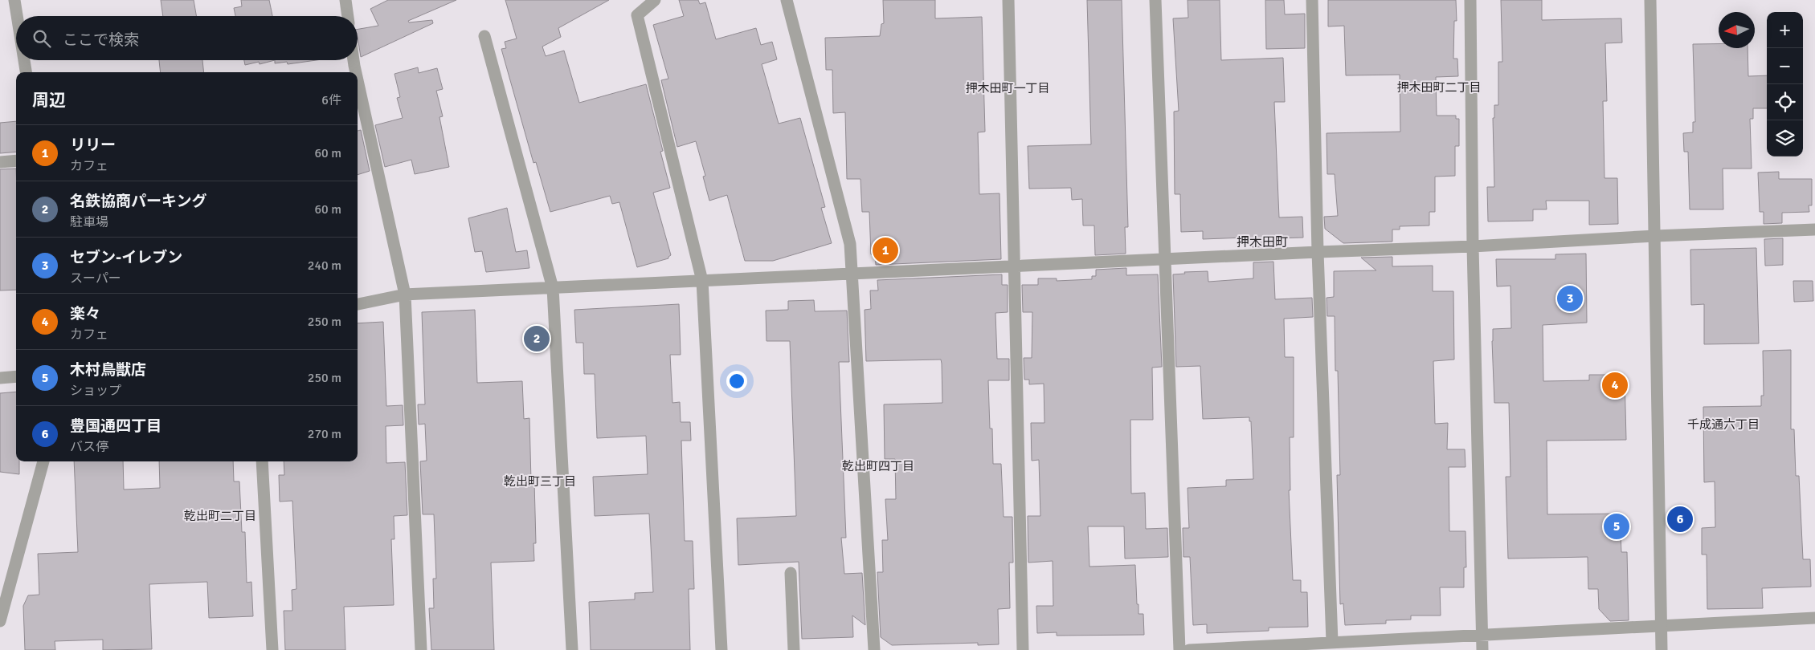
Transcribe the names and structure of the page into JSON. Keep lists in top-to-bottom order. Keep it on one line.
{"districts":["押木田町二丁目","押木田町一丁目","押木田町","千成通六丁目","乾出町四丁目","乾出町三丁目","乾出町二丁目"],"north":"left","page":{"map_buttons":["+","−"],"search":"ここで検索","heading":["周辺","6件"],"list":[{"mark":"1","name":"リリー","note":"カフェ","value":"60 m"},{"mark":"2","name":"名鉄協商パーキング","note":"駐車場","value":"60 m"},{"mark":"3","name":"セブン-イレブン","note":"スーパー","value":"240 m"},{"mark":"4","name":"楽々","note":"カフェ","value":"250 m"},{"mark":"5","name":"木村鳥獣店","note":"ショップ","value":"250 m"},{"mark":"6","name":"豊国通四丁目","note":"バス停","value":"270 m"}],"pins":["1","3","2","4","6","5"]}}
